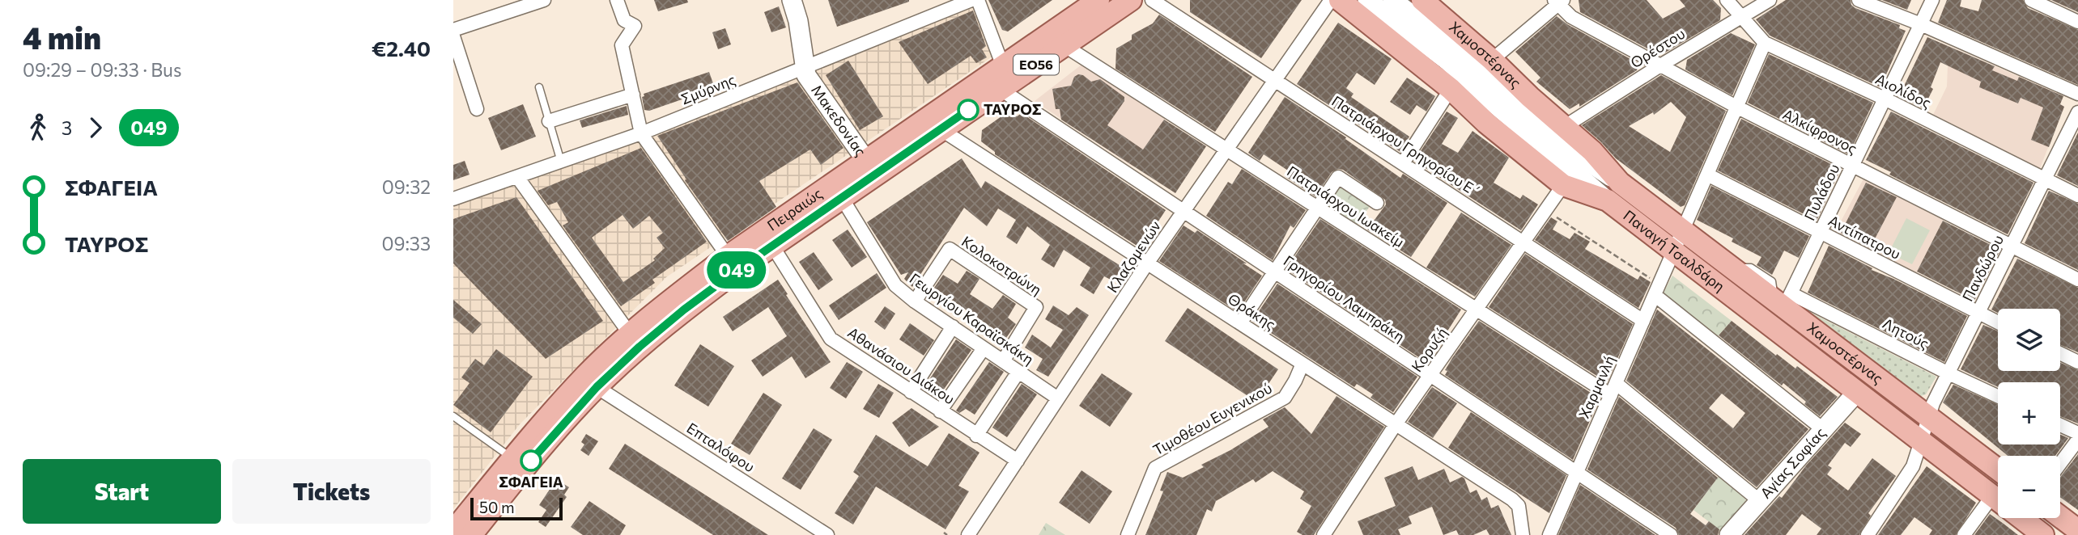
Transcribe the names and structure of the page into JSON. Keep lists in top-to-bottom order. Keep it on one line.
{"streets":{"main road":["Χαμοστέρνας","ΕΟ56","Μακεδονίας","Πειραιώς","Παναγή Τσαλδάρη","Αγίας Σοφίας"],"street":["Ορέστου","Σμύρνης","Αιολίδος","Αλκίφρονος","Πατριάρχου Γρηγορίου Ε΄","Πυλάδου","Πατριάρχου Ιωακείμ","Αντίπατρου","Κλαζομενών","Κολοκοτρώνη","Πανδώρου","Γρηγορίου Λαμπράκη","Θράκης","Γεωργίου Καραϊσκάκη","Λητούς","Κορυζή","Αθανάσιου Διάκου","Χαρμανλή","Τιμοθέου Ευγενικού","Επταλόφου"]},"crossings":[["Ορέστου","Χαμοστέρνας"],["Ορέστου","Αιολίδος"],["Ορέστου","Αλκίφρονος"],["Χαμοστέρνας","Πυλάδου"],["Χαμοστέρνας","Πανδώρου"],["Χαμοστέρνας","Λητούς"],["Χαμοστέρνας","Χαρμανλή"],["Σμύρνης","Μακεδονίας"],["Αιολίδος","Πυλάδου"],["Αιολίδος","Πανδώρου"],["Αιολίδος","Χαρμανλή"],["Μακεδονίας","Πειραιώς"],["Αλκίφρονος","Πυλάδου"],["Αλκίφρονος","Πανδώρου"],["Αλκίφρονος","Χαρμανλή"],["Πατριάρχου Γρηγορίου Ε΄","Κλαζομενών"],["Πατριάρχου Γρηγορίου Ε΄","Κορυζή"],["Πατριάρχου Γρηγορίου Ε΄","Χαρμανλή"],["Πυλάδου","Αντίπατρου"],["Πυλάδου","Λητούς"],["Πατριάρχου Ιωακείμ","Πειραιώς"],["Πατριάρχου Ιωακείμ","Κλαζομενών"],["Πατριάρχου Ιωακείμ","Κορυζή"],["Πατριάρχου Ιωακείμ","Χαρμανλή"],["Πατριάρχου Ιωακείμ","Αγίας Σοφίας"],["Πειραιώς","Γρηγορίου Λαμπράκη"],["Πειραιώς","Θράκης"],["Πειραιώς","Γεωργίου Καραϊσκάκη"],["Πειραιώς","Αθανάσιου Διάκου"],["Πειραιώς","Επταλόφου"],["Αντίπατρου","Πανδώρου"],["Αντίπατρου","Χαρμανλή"],["Παναγή Τσαλδάρη","Πανδώρου"],["Παναγή Τσαλδάρη","Κορυζή"],["Παναγή Τσαλδάρη","Χαρμανλή"],["Παναγή Τσαλδάρη","Αγίας Σοφίας"],["Κλαζομενών","Γρηγορίου Λαμπράκη"],["Κλαζομενών","Θράκης"],["Κλαζομενών","Γεωργίου Καραϊσκάκη"],["Κλαζομενών","Αθανάσιου Διάκου"],["Κολοκοτρώνη","Γεωργίου Καραϊσκάκη"],["Πανδώρου","Λητούς"],["Γρηγορίου Λαμπράκη","Κορυζή"],["Γρηγορίου Λαμπράκη","Χαρμανλή"],["Θράκης","Κορυζή"],["Θράκης","Τιμοθέου Ευγενικού"]],"places":["ΤΑΥΡΟΣ","ΣΦΑΓΕΙΑ"],"lines":["bus line 049"],"scale_bar":"50 m","page":{"heading":["4 min","09:29 – 09:33 · Bus","€2.40"],"on_map":"049","legs":["3","049"],"list":[{"name":"ΣΦΑΓΕΙΑ","value":"09:32"},{"name":"ΤΑΥΡΟΣ","value":"09:33"}],"map_buttons":["+","−"],"buttons":["Start","Tickets"],"scale":"50 m"}}
